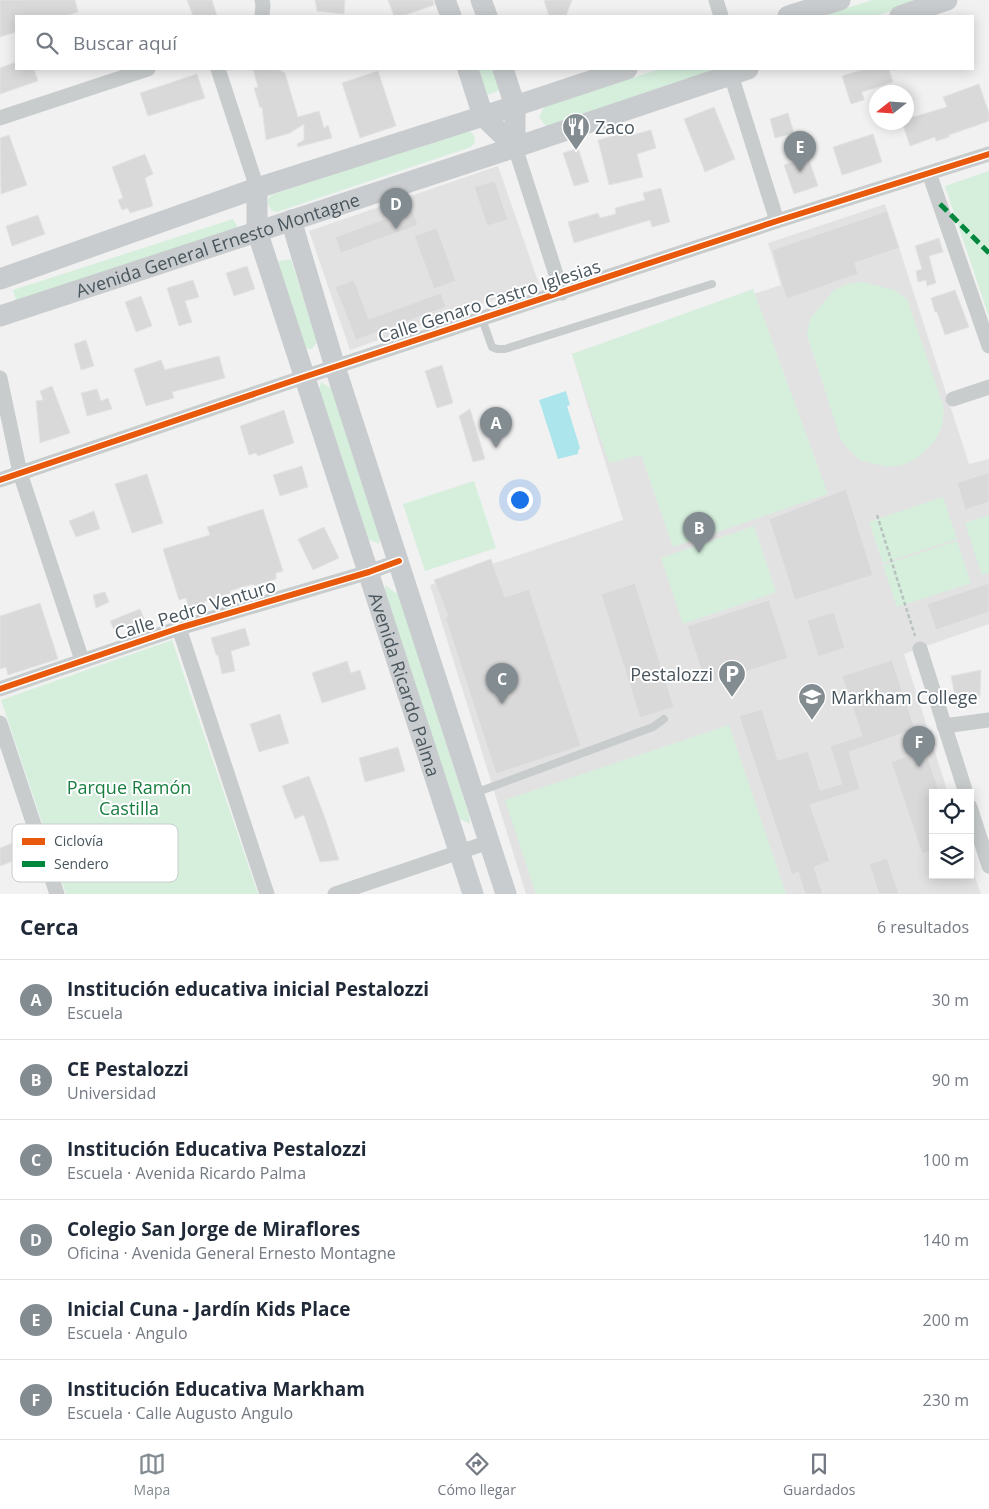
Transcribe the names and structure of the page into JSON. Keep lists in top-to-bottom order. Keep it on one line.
{"streets":{"main road":["Avenida General Ernesto Montagne","Avenida Ricardo Palma"],"street":["Calle Genaro Castro Iglesias","Calle Pedro Venturo"]},"crossings":[["Avenida General Ernesto Montagne","Avenida Ricardo Palma"],["Calle Genaro Castro Iglesias","Avenida Ricardo Palma"],["Calle Pedro Venturo","Avenida Ricardo Palma"]],"parks":["Parque Ramón Castilla"],"places":{"restaurant":["Zaco"],"parking":["Pestalozzi"],"school or university":["Markham College"]},"legend":["Ciclovía","Sendero"],"north":"left","page":{"search":"Buscar aquí","pins":["E","D","A","B","C","F"],"heading":["Cerca","6 resultados"],"list":[{"mark":"A","name":"Institución educativa inicial Pestalozzi","note":"Escuela","value":"30 m"},{"mark":"B","name":"CE Pestalozzi","note":"Universidad","value":"90 m"},{"mark":"C","name":"Institución Educativa Pestalozzi","note":"Escuela · Avenida Ricardo Palma","value":"100 m"},{"mark":"D","name":"Colegio San Jorge de Miraflores","note":"Oficina · Avenida General Ernesto Montagne","value":"140 m"},{"mark":"E","name":"Inicial Cuna - Jardín Kids Place","note":"Escuela · Angulo","value":"200 m"},{"mark":"F","name":"Institución Educativa Markham","note":"Escuela · Calle Augusto Angulo","value":"230 m"}],"nav":["Mapa","Cómo llegar","Guardados"]}}
